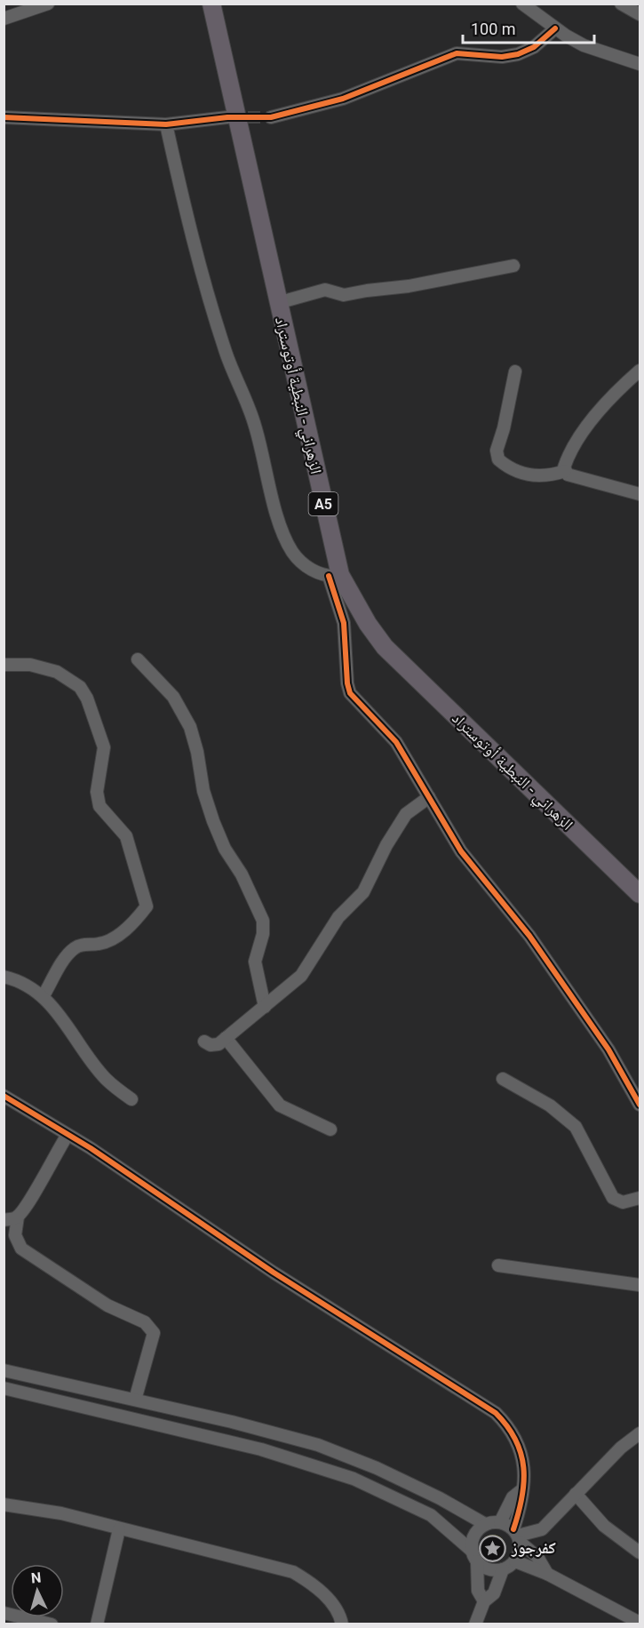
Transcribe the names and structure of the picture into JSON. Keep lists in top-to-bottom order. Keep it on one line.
{"streets":{"highway":["الزهراني - النبطية أوتوستراد","A5"]},"places":{"place":["كفرجوز"]},"scale_bar":"100 m","north":"top"}
